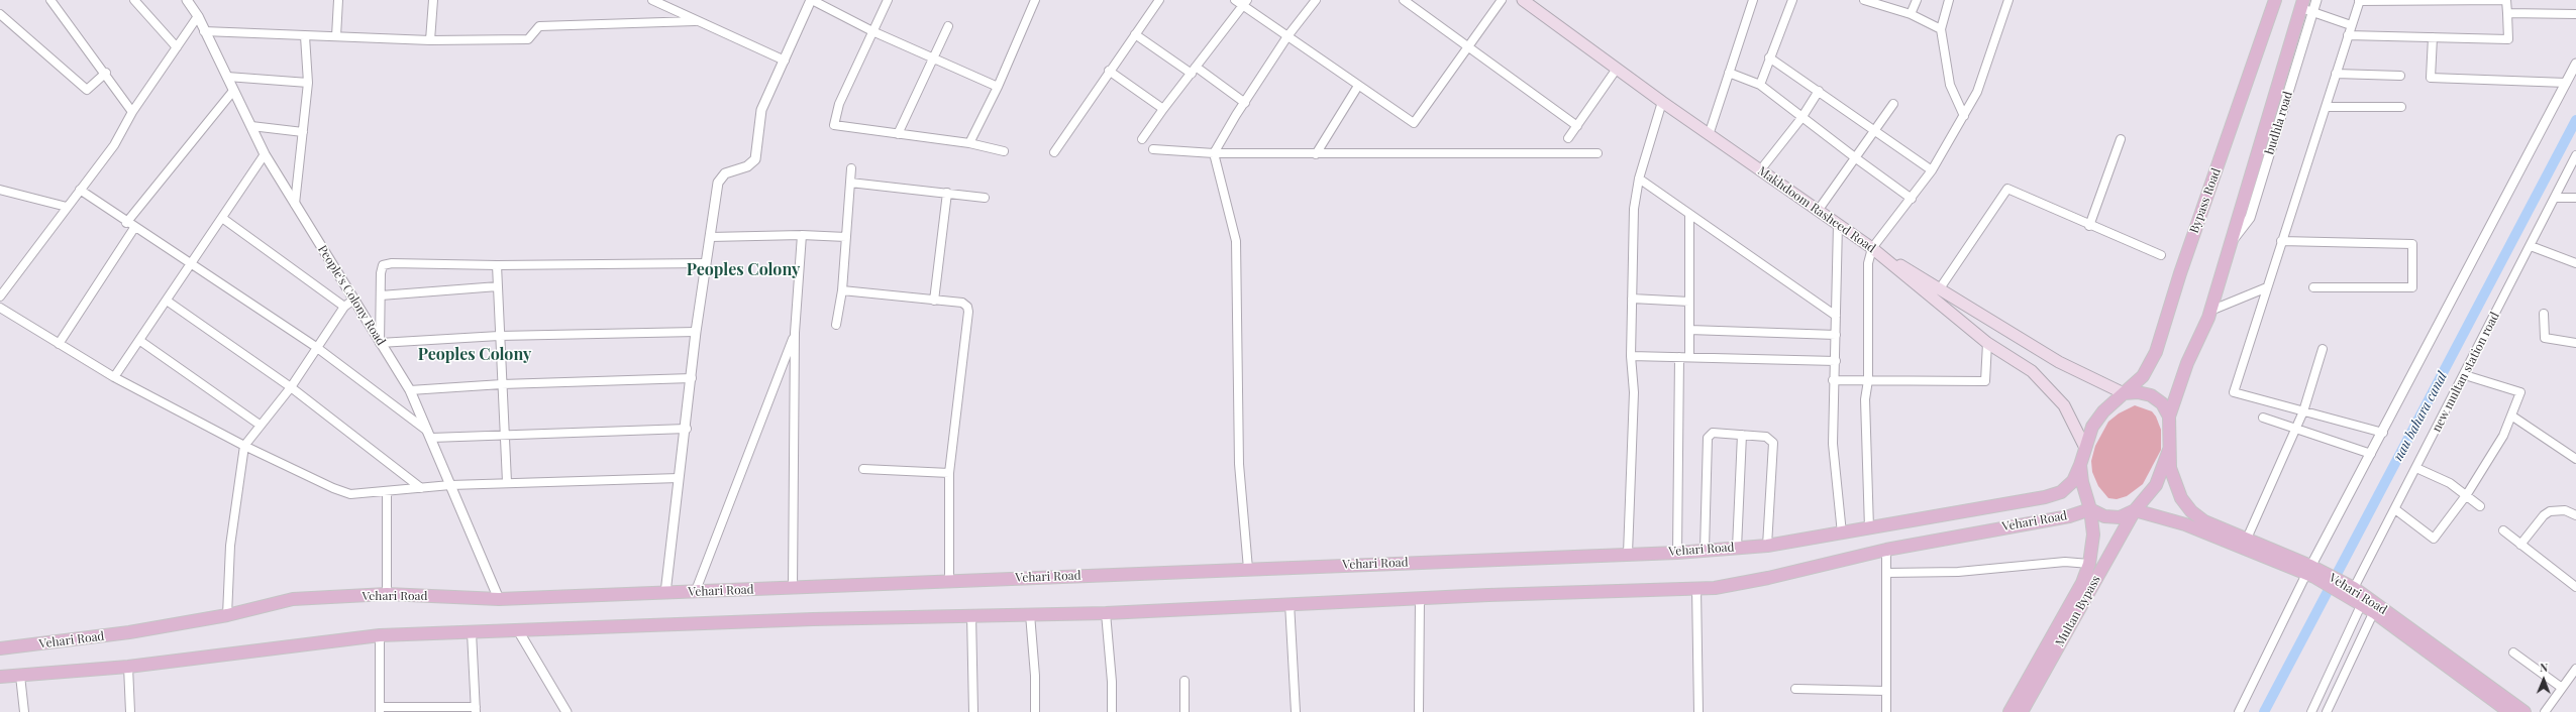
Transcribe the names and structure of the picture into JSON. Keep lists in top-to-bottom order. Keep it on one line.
{"streets":{"main road":["Bypass Road","Makhdoom Rasheed Road","Vehari Road","Multan Bypass"],"street":["budhla road","People's Colony Road","new multan station road"]},"crossings":[["Bypass Road","Makhdoom Rasheed Road"],["Bypass Road","Vehari Road"],["Bypass Road","Multan Bypass"],["Makhdoom Rasheed Road","Vehari Road"],["Makhdoom Rasheed Road","Multan Bypass"],["People's Colony Road","Vehari Road"],["new multan station road","Vehari Road"],["Vehari Road","Multan Bypass"]],"districts":["Peoples Colony","Peoples Colony"],"water":["nau bahara canal"],"north":"top"}
